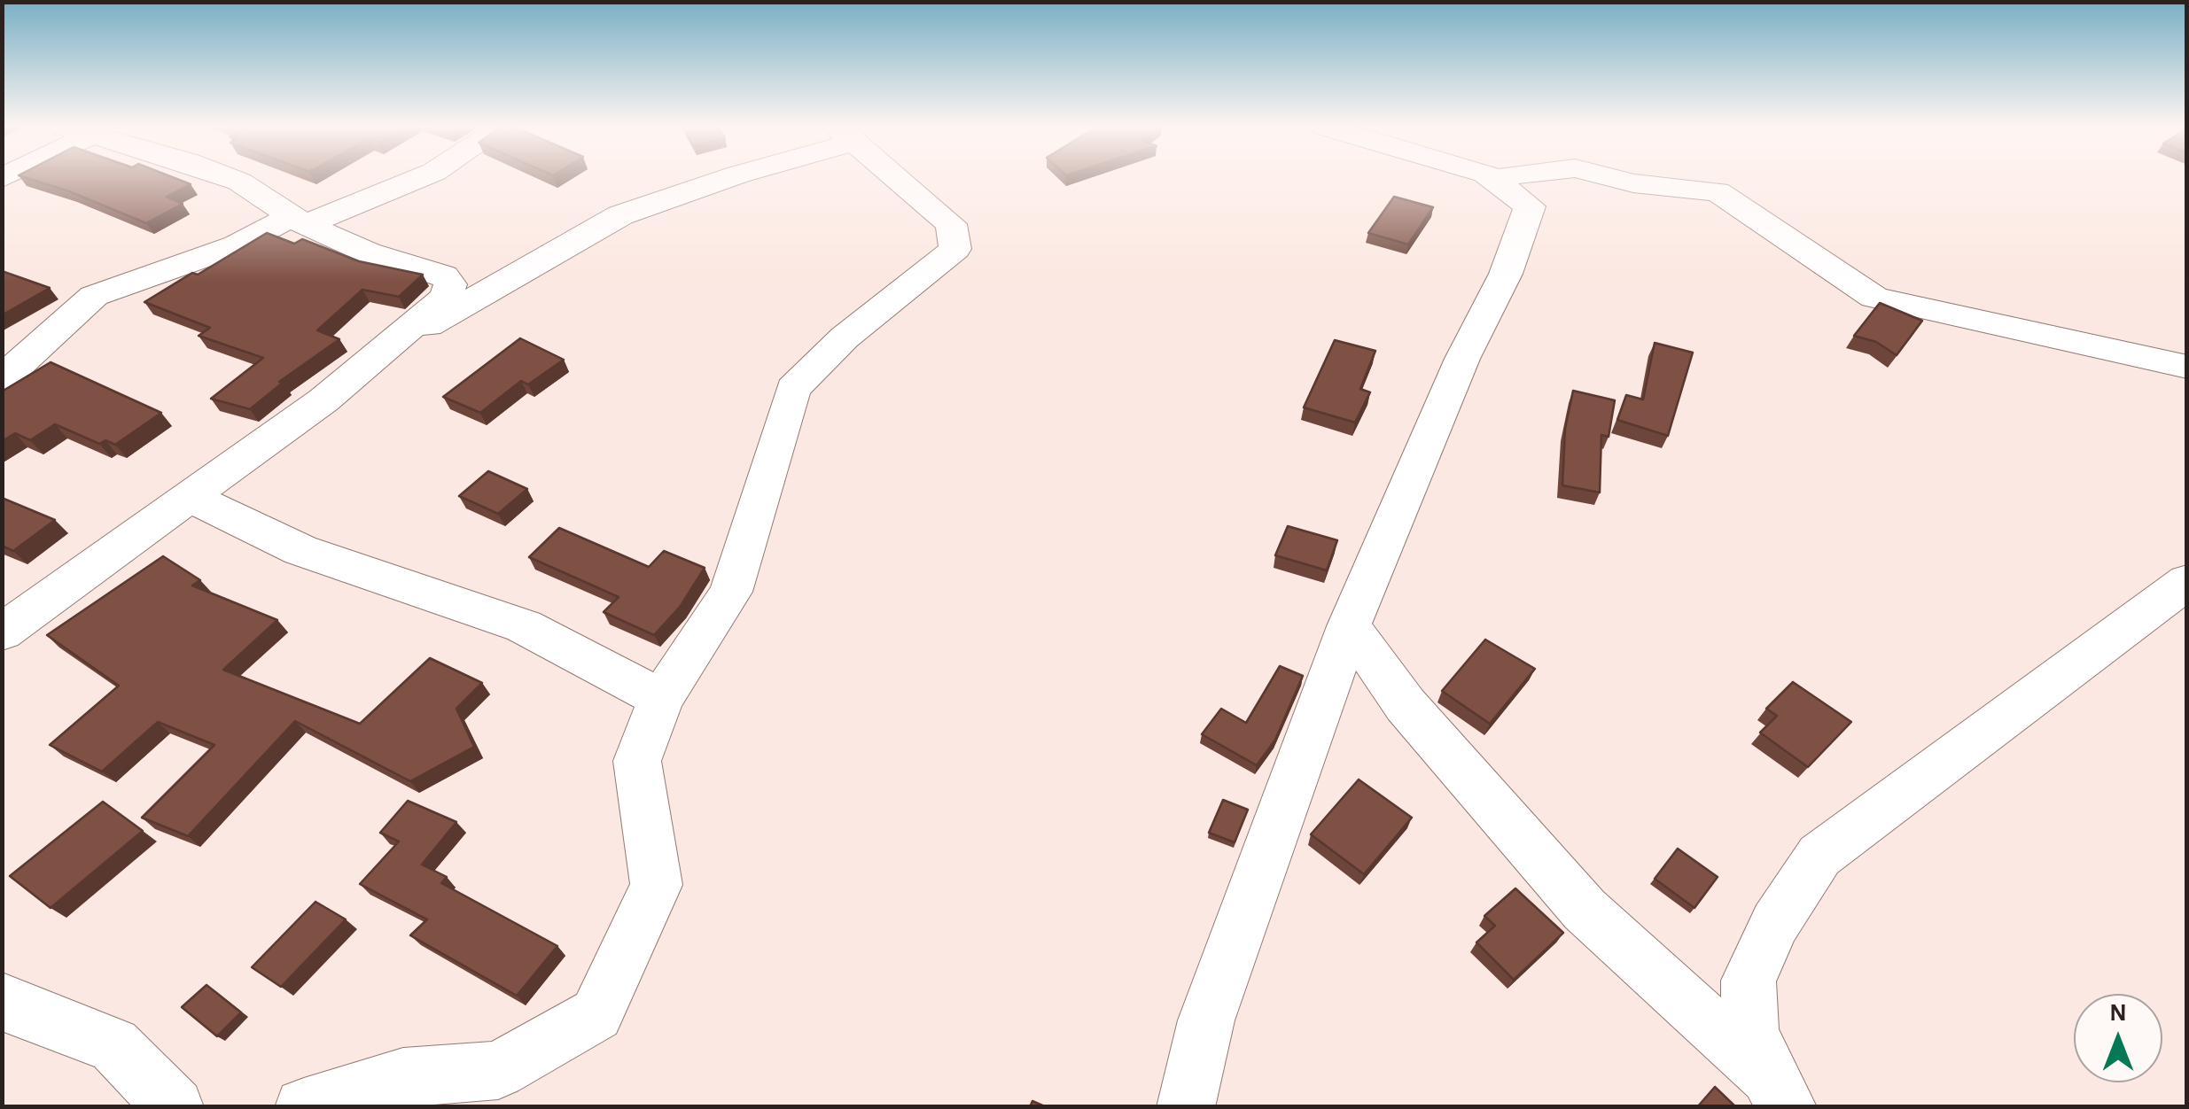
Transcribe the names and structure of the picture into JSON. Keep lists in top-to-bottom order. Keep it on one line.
{"north":"top"}
